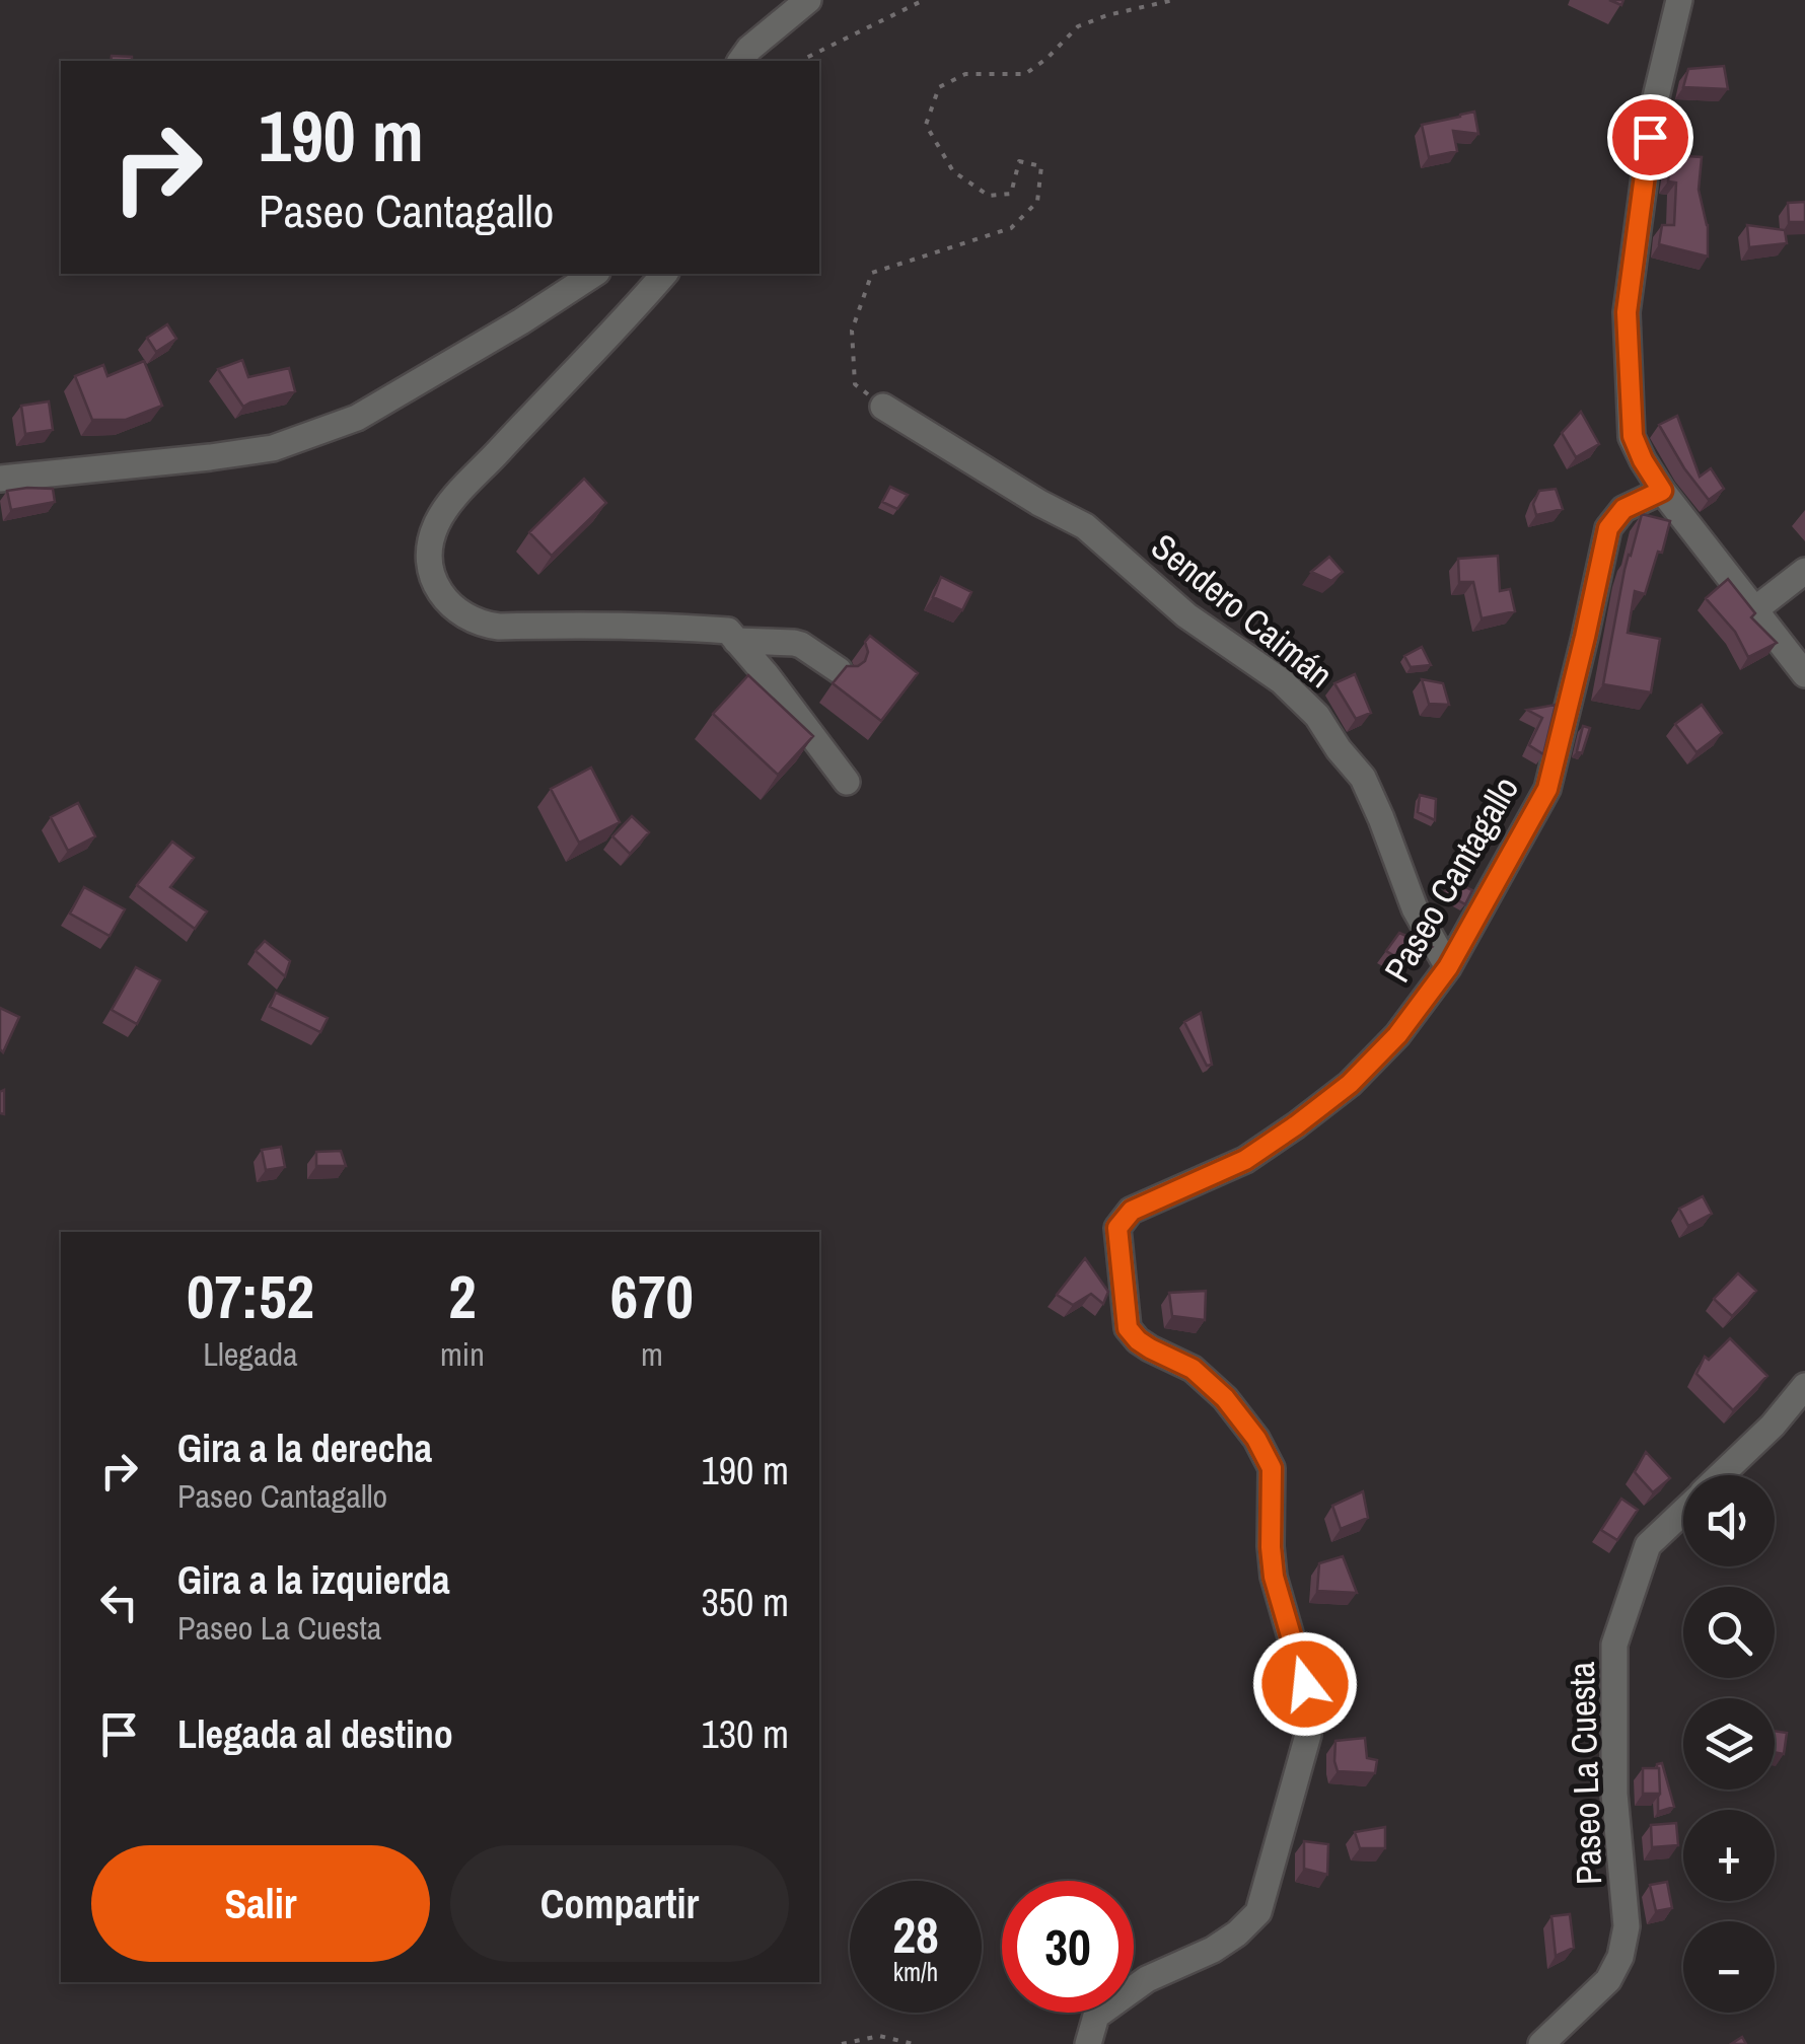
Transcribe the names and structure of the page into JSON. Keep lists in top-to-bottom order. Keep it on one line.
{"streets":{"street":["Sendero Caimán","Paseo Cantagallo","Paseo La Cuesta"]},"crossings":[["Sendero Caimán","Paseo Cantagallo"]],"page":{"turn":["190 m","Paseo Cantagallo"],"eta":["07:52","Llegada","2","min","670","m"],"list":[{"name":"Gira a la derecha","note":"Paseo Cantagallo","value":"190 m"},{"name":"Gira a la izquierda","note":"Paseo La Cuesta","value":"350 m"},{"name":"Llegada al destino","value":"130 m"}],"map_buttons":["+","−"],"buttons":["Salir","Compartir"],"speed":"28 km/h","limit":"30"}}
